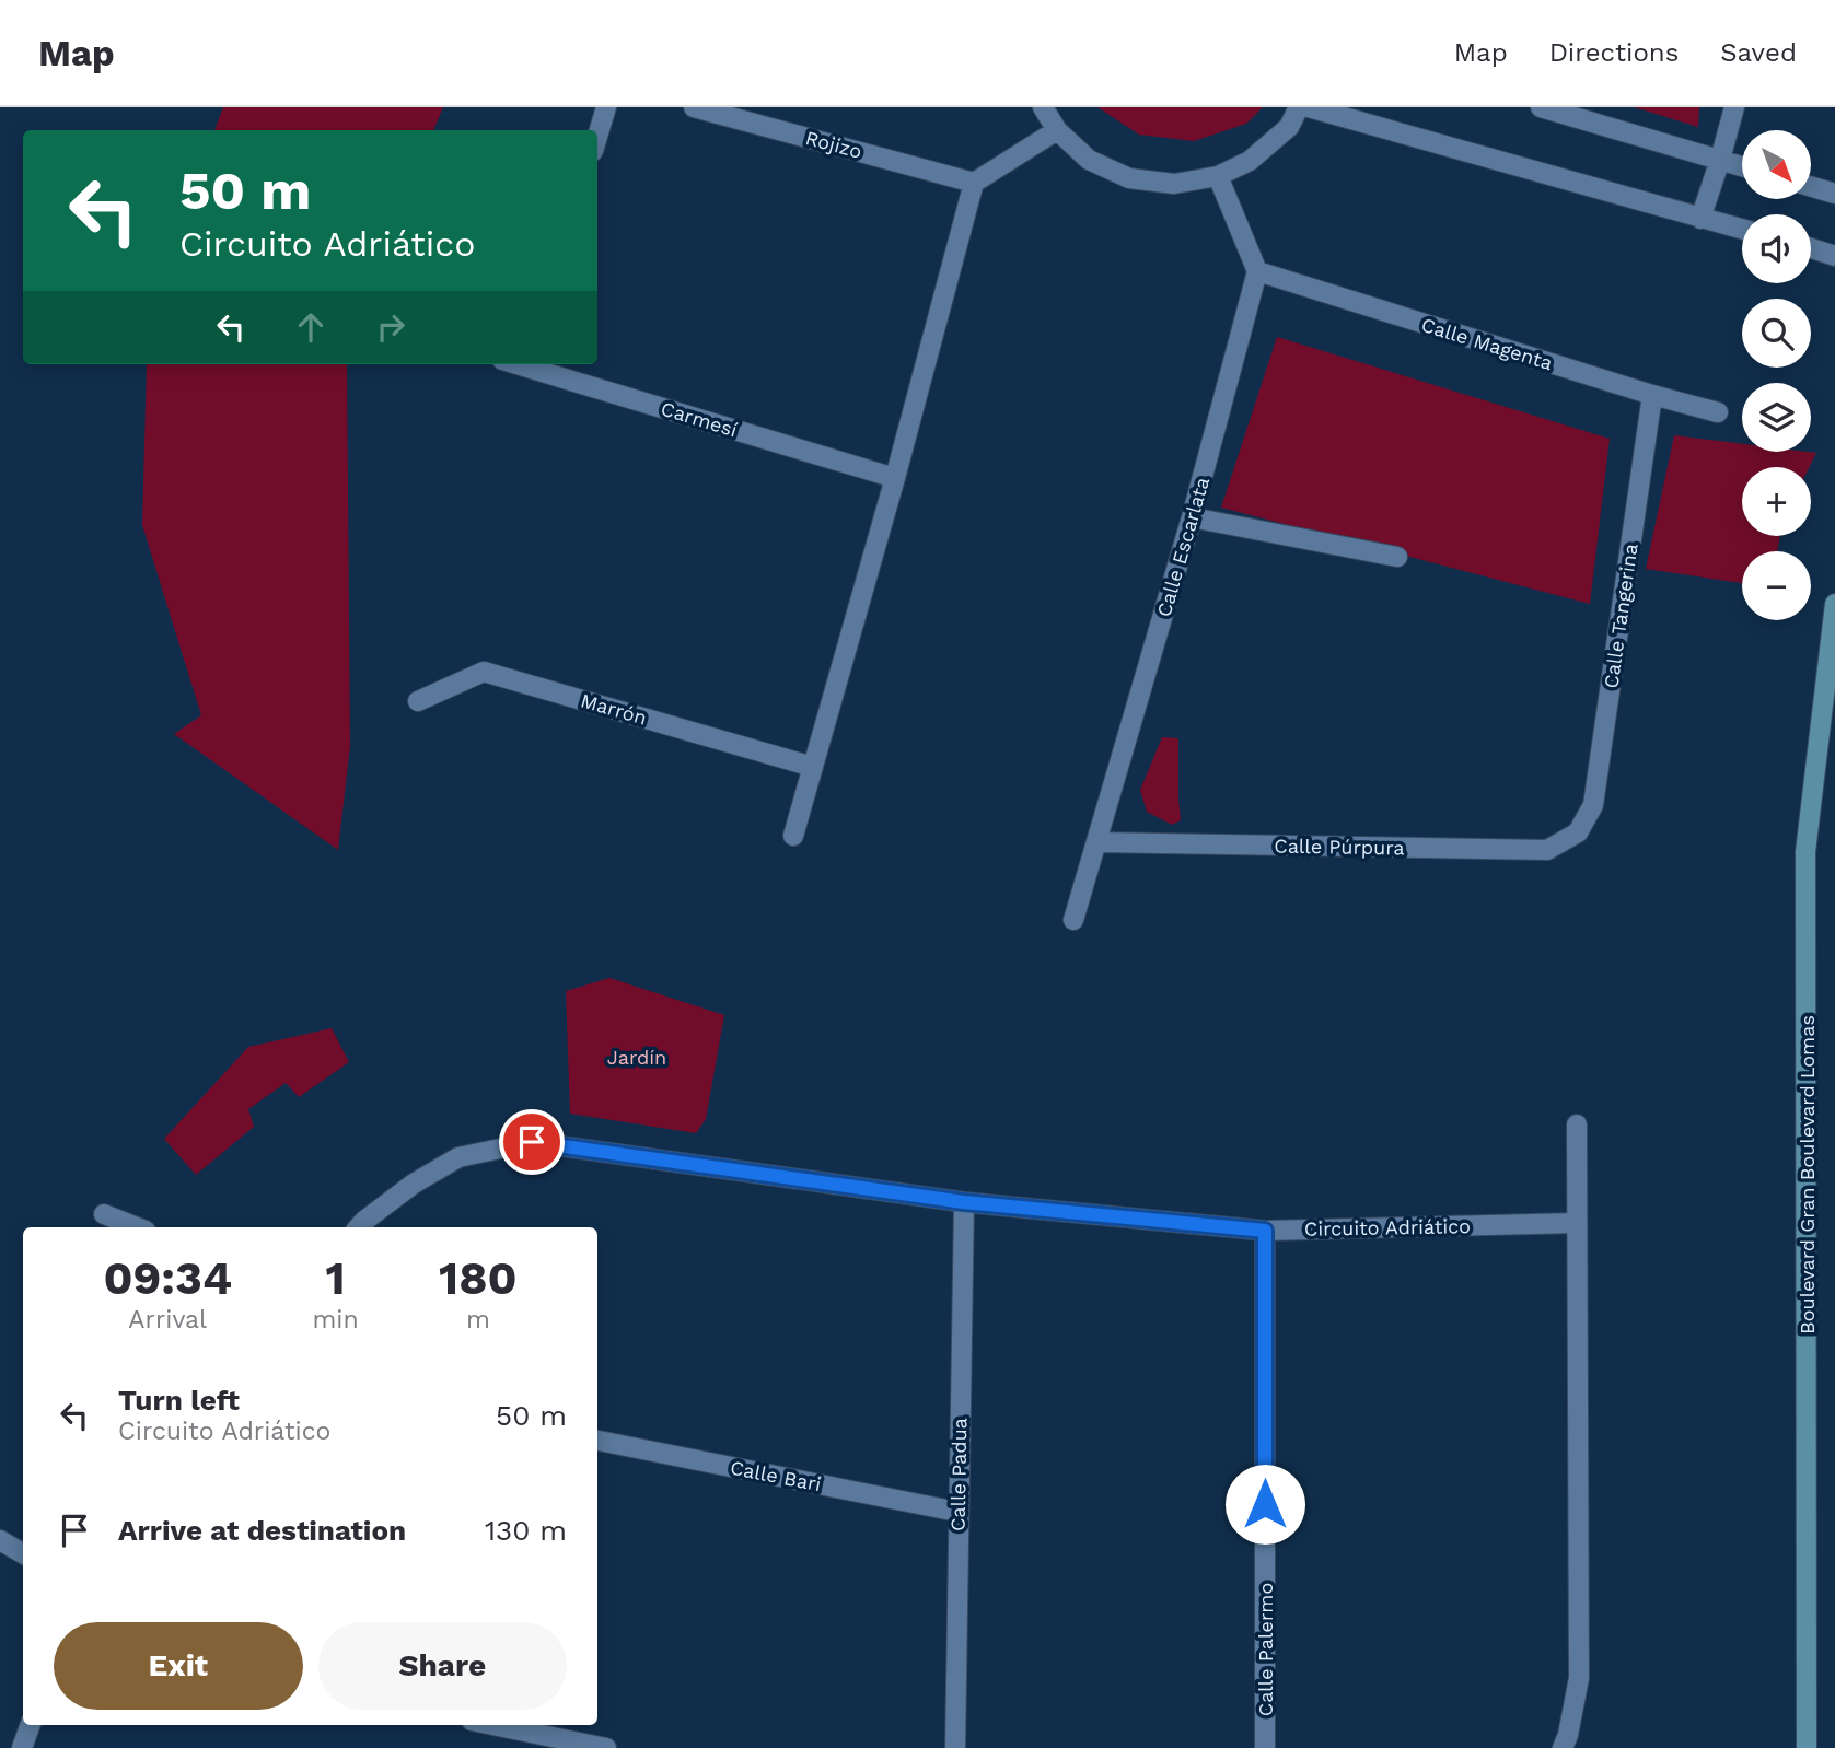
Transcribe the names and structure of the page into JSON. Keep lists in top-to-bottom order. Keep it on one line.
{"streets":{"main road":["Boulevard Gran Boulevard Lomas"],"street":["Rojizo","Calle Magenta","Carmesí","Calle Escarlata","Calle Tangerina","Marrón","Calle Púrpura","Circuito Adriático","Calle Padua","Calle Bari","Calle Palermo"]},"crossings":[["Calle Magenta","Calle Escarlata"],["Calle Magenta","Calle Tangerina"],["Calle Escarlata","Calle Púrpura"],["Calle Tangerina","Calle Púrpura"],["Circuito Adriático","Calle Padua"],["Circuito Adriático","Calle Palermo"],["Calle Padua","Calle Bari"]],"parks":["Jardín"],"north":"bottom right","page":{"header":"Map","nav":["Map","Directions","Saved"],"map_buttons":["+","−"],"turn":["50 m","Circuito Adriático"],"eta":["09:34","Arrival","1","min","180","m"],"list":[{"name":"Turn left","note":"Circuito Adriático","value":"50 m"},{"name":"Arrive at destination","value":"130 m"}],"buttons":["Exit","Share"]}}
